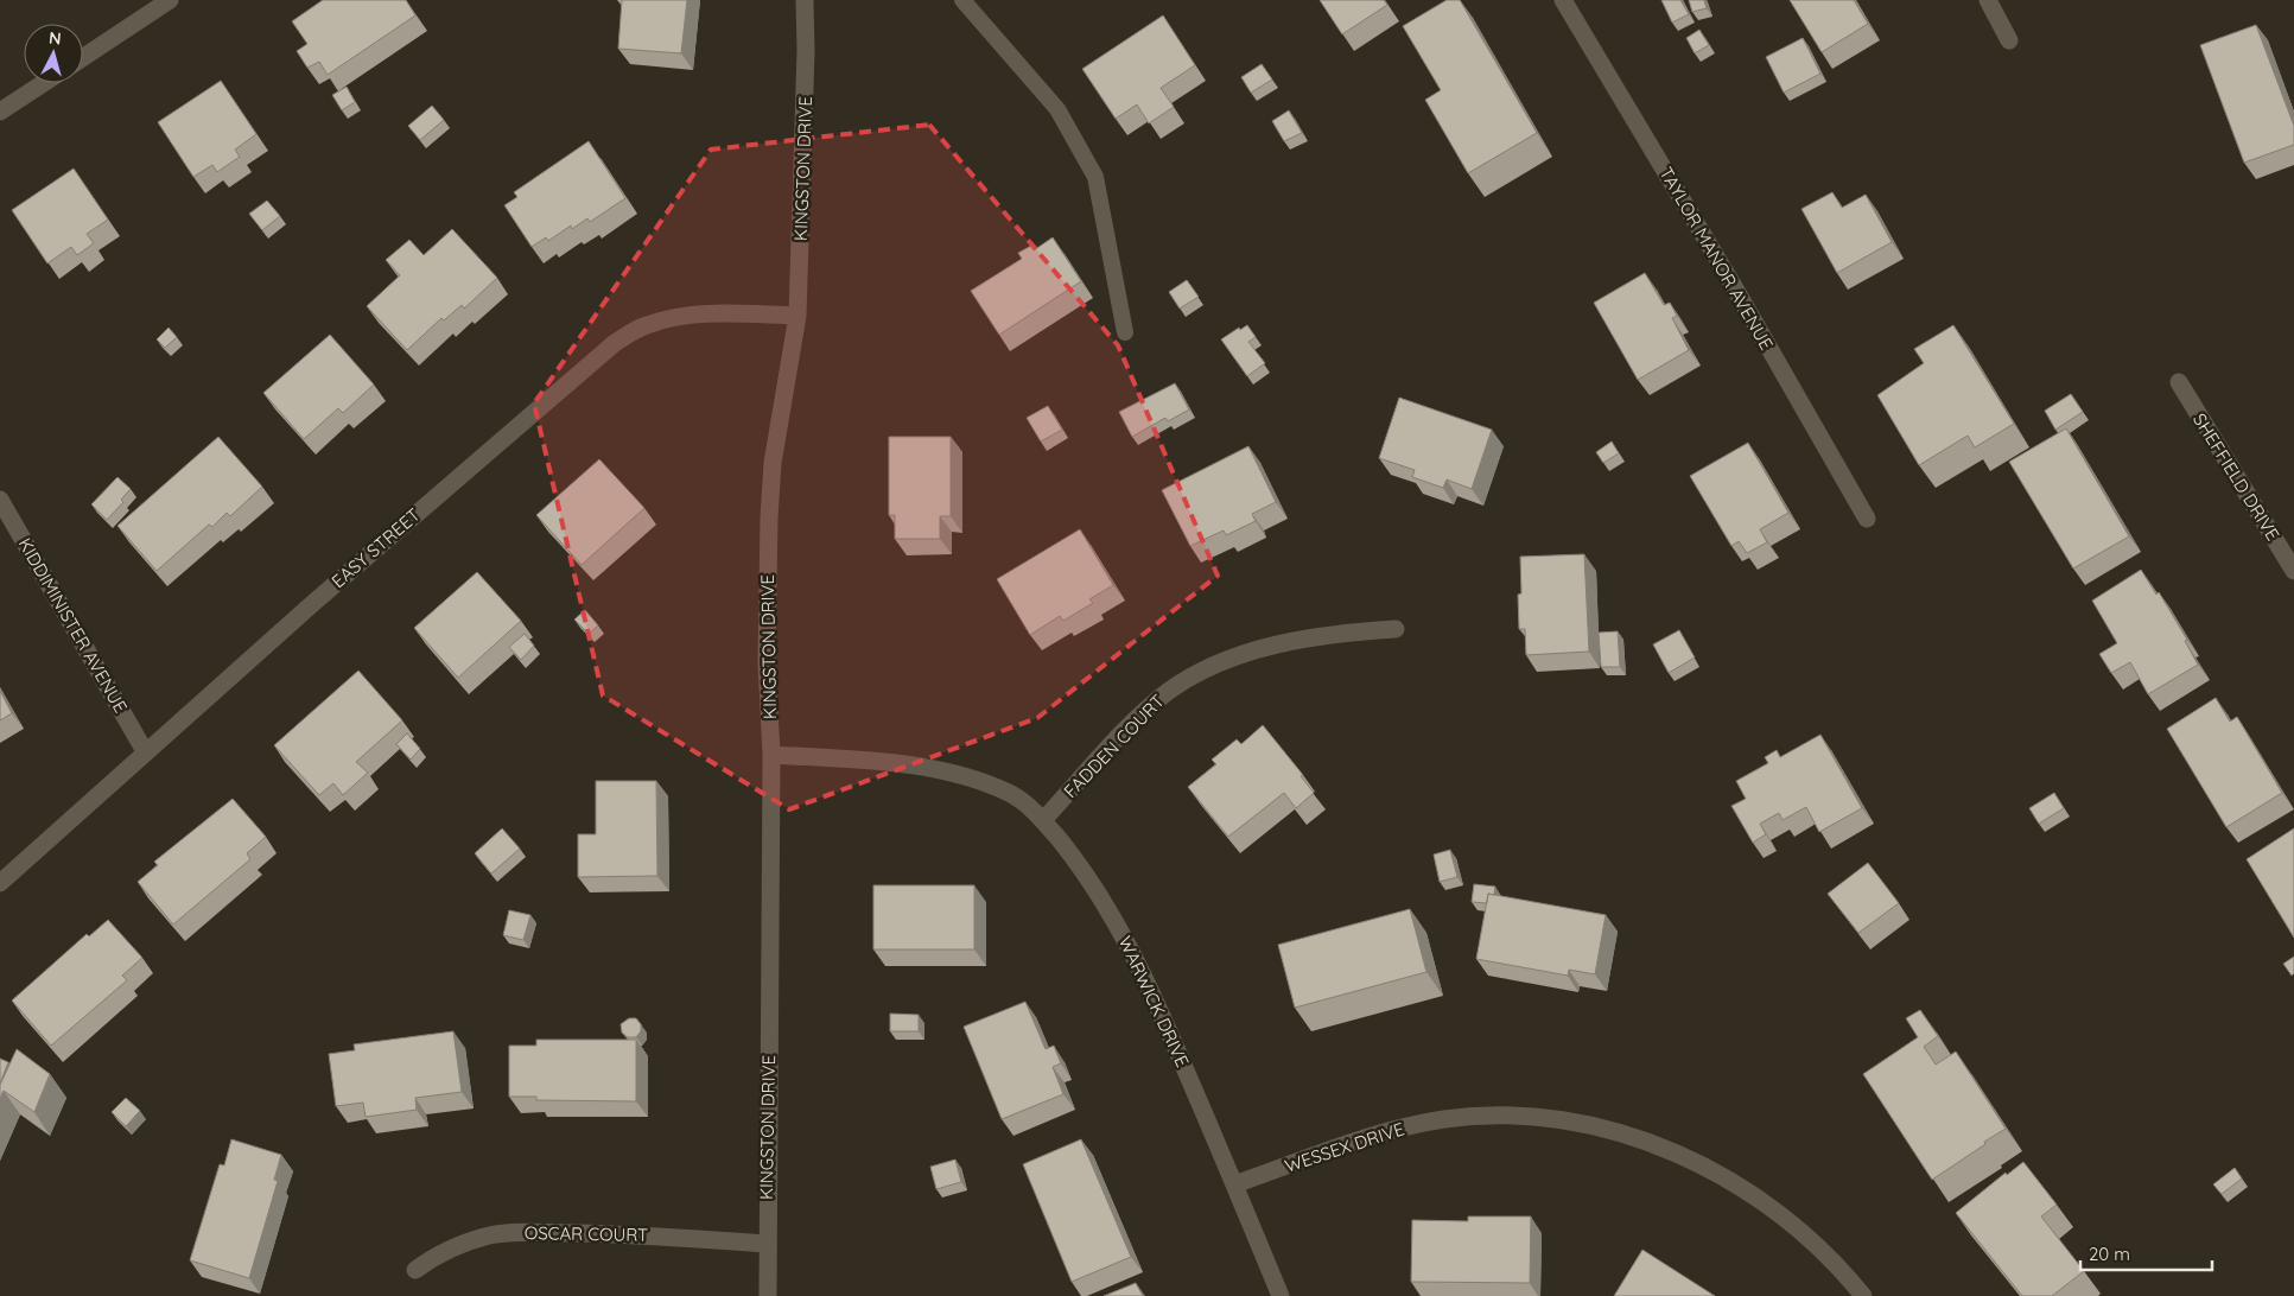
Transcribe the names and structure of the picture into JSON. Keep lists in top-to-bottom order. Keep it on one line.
{"streets":{"street":["KINGSTON DRIVE","TAYLOR MANOR AVENUE","SHEFFIELD DRIVE","EASY STREET","KIDDIMINISTER AVENUE","FADDEN COURT","WARWICK DRIVE","WESSEX DRIVE","OSCAR COURT"]},"crossings":[["KINGSTON DRIVE","EASY STREET"],["KINGSTON DRIVE","WARWICK DRIVE"],["KINGSTON DRIVE","OSCAR COURT"],["EASY STREET","KIDDIMINISTER AVENUE"],["FADDEN COURT","WARWICK DRIVE"],["WARWICK DRIVE","WESSEX DRIVE"]],"scale_bar":"20 m","north":"top"}
